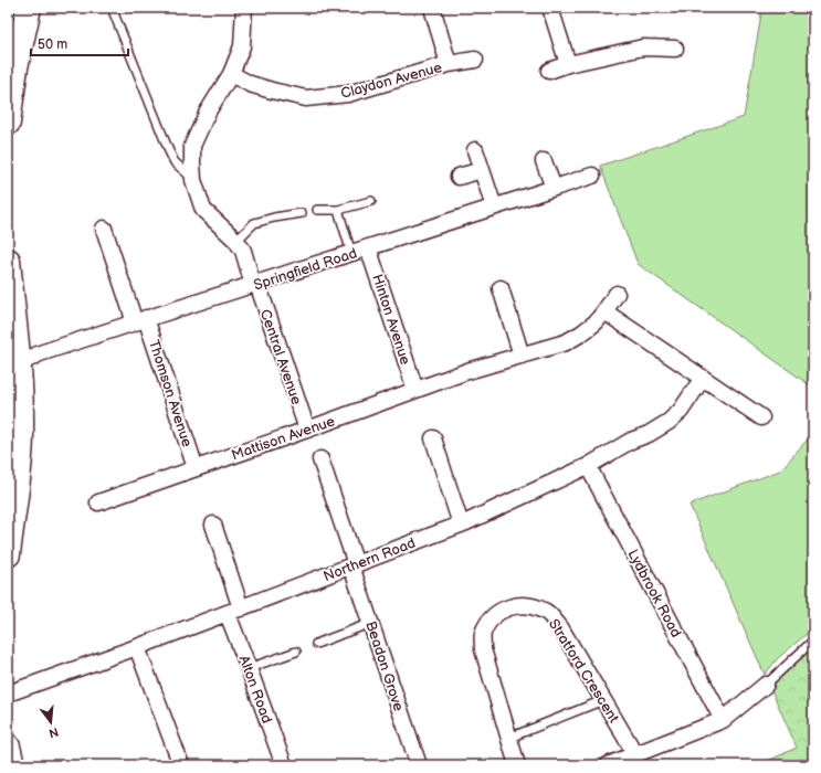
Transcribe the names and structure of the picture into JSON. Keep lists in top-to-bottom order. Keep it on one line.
{"streets":{"street":["Claydon Avenue","Springfield Road","Hinton Avenue","Central Avenue","Thomson Avenue","Mattison Avenue","Northern Road","Lydbrook Road","Beadon Grove","Stratford Crescent","Alton Road"]},"crossings":[["Springfield Road","Hinton Avenue"],["Springfield Road","Central Avenue"],["Springfield Road","Thomson Avenue"],["Hinton Avenue","Mattison Avenue"],["Central Avenue","Mattison Avenue"],["Thomson Avenue","Mattison Avenue"],["Northern Road","Lydbrook Road"],["Northern Road","Beadon Grove"],["Northern Road","Alton Road"]],"scale_bar":"50 m","north":"bottom"}
